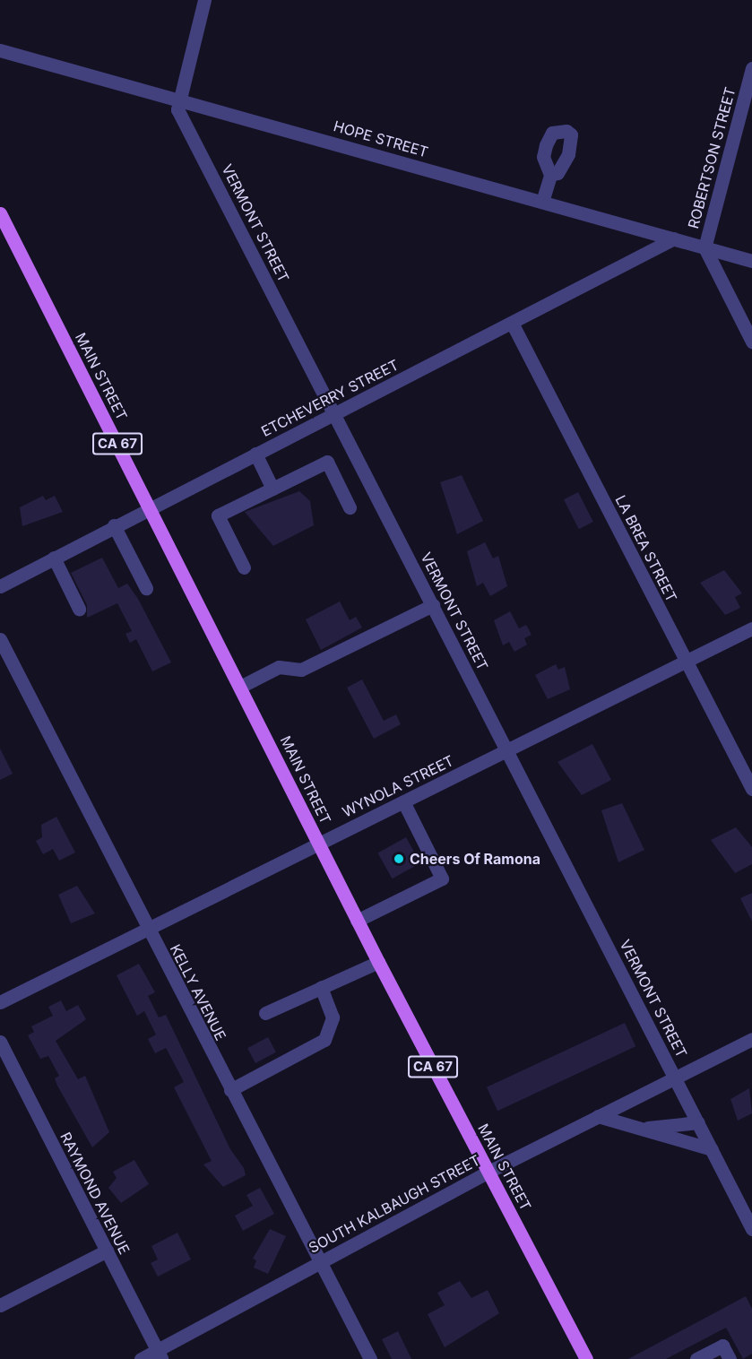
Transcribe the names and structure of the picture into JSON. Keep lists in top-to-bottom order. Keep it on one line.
{"streets":{"main road":["MAIN STREET","CA 67"],"street":["HOPE STREET","ROBERTSON STREET","VERMONT STREET","ETCHEVERRY STREET","LA BREA STREET","WYNOLA STREET","KELLY AVENUE","RAYMOND AVENUE","SOUTH KALBAUGH STREET"]},"crossings":[["HOPE STREET","ROBERTSON STREET"],["HOPE STREET","VERMONT STREET"],["HOPE STREET","ETCHEVERRY STREET"],["VERMONT STREET","ETCHEVERRY STREET"],["VERMONT STREET","WYNOLA STREET"],["VERMONT STREET","SOUTH KALBAUGH STREET"],["MAIN STREET","ETCHEVERRY STREET"],["MAIN STREET","WYNOLA STREET"],["MAIN STREET","SOUTH KALBAUGH STREET"],["ETCHEVERRY STREET","LA BREA STREET"],["LA BREA STREET","WYNOLA STREET"],["WYNOLA STREET","KELLY AVENUE"],["KELLY AVENUE","SOUTH KALBAUGH STREET"],["RAYMOND AVENUE","SOUTH KALBAUGH STREET"]],"places":["Cheers Of Ramona"]}
